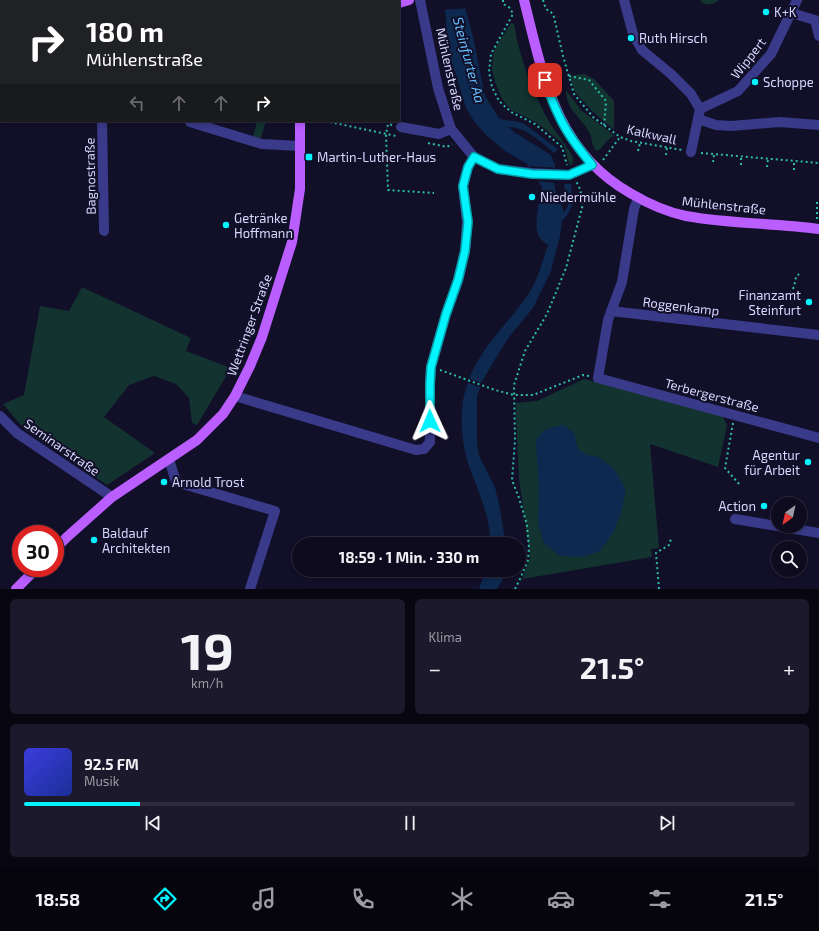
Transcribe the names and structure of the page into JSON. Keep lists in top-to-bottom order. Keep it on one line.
{"streets":{"main road":["Mühlenstraße","Wettringer Straße"],"street":["Wippert","Bagnostraße","Roggenkamp","Terbergerstraße","Seminarstraße"],"path":["Kalkwall"]},"crossings":[["Wettringer Straße","Seminarstraße"]],"water":["Steinfurter Aa"],"places":{"other":["K+K","Ruth Hirsch","Schoppe","Niedermühle","Getränke Hoffmann","Finanzamt Steinfurt","Agentur für Arbeit","Arnold Trost","Action","Baldauf Architekten"],"transit":["Martin-Luther-Haus"]},"north":"bottom left","page":{"turn":["180 m","Mühlenstraße"],"limit":"30","trip":"18:59 · 1 Min. · 330 m","tile":[["19","km/h"],"Klima"],"heat":["−","21.5°","+"],"song":["92.5 FM","Musik"],"tabs":["18:58","21.5°"]}}
